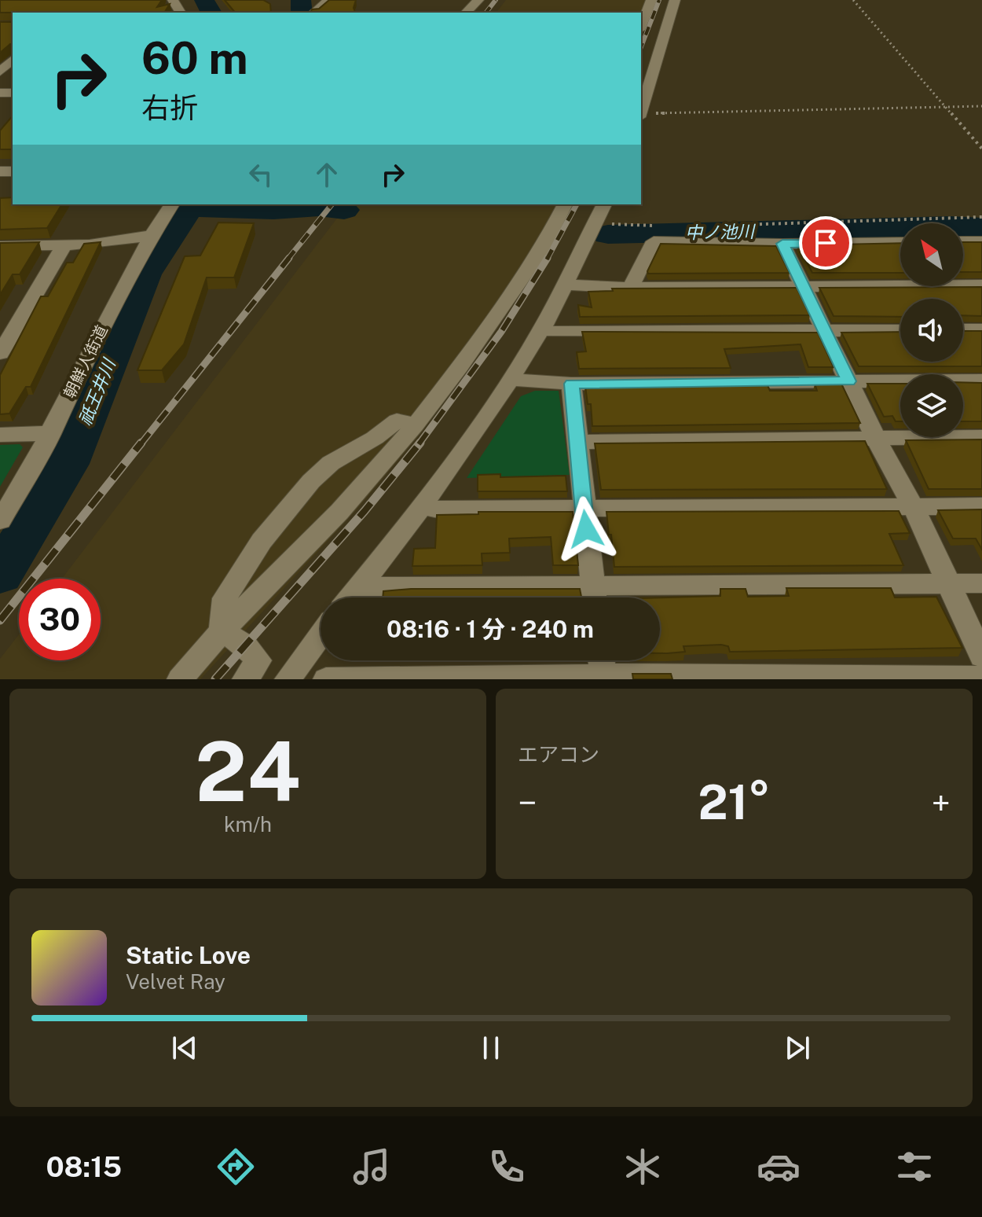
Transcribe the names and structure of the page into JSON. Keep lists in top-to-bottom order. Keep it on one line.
{"streets":{"street":["朝鮮人街道"]},"water":["中ノ池川","祇王井川"],"north":"top left","page":{"turn":["60 m","右折"],"limit":"30","trip":"08:16 · 1 分 · 240 m","tile":[["24","km/h"],"エアコン"],"heat":["−","21°","+"],"song":["Static Love","Velvet Ray"],"tabs":"08:15"}}
